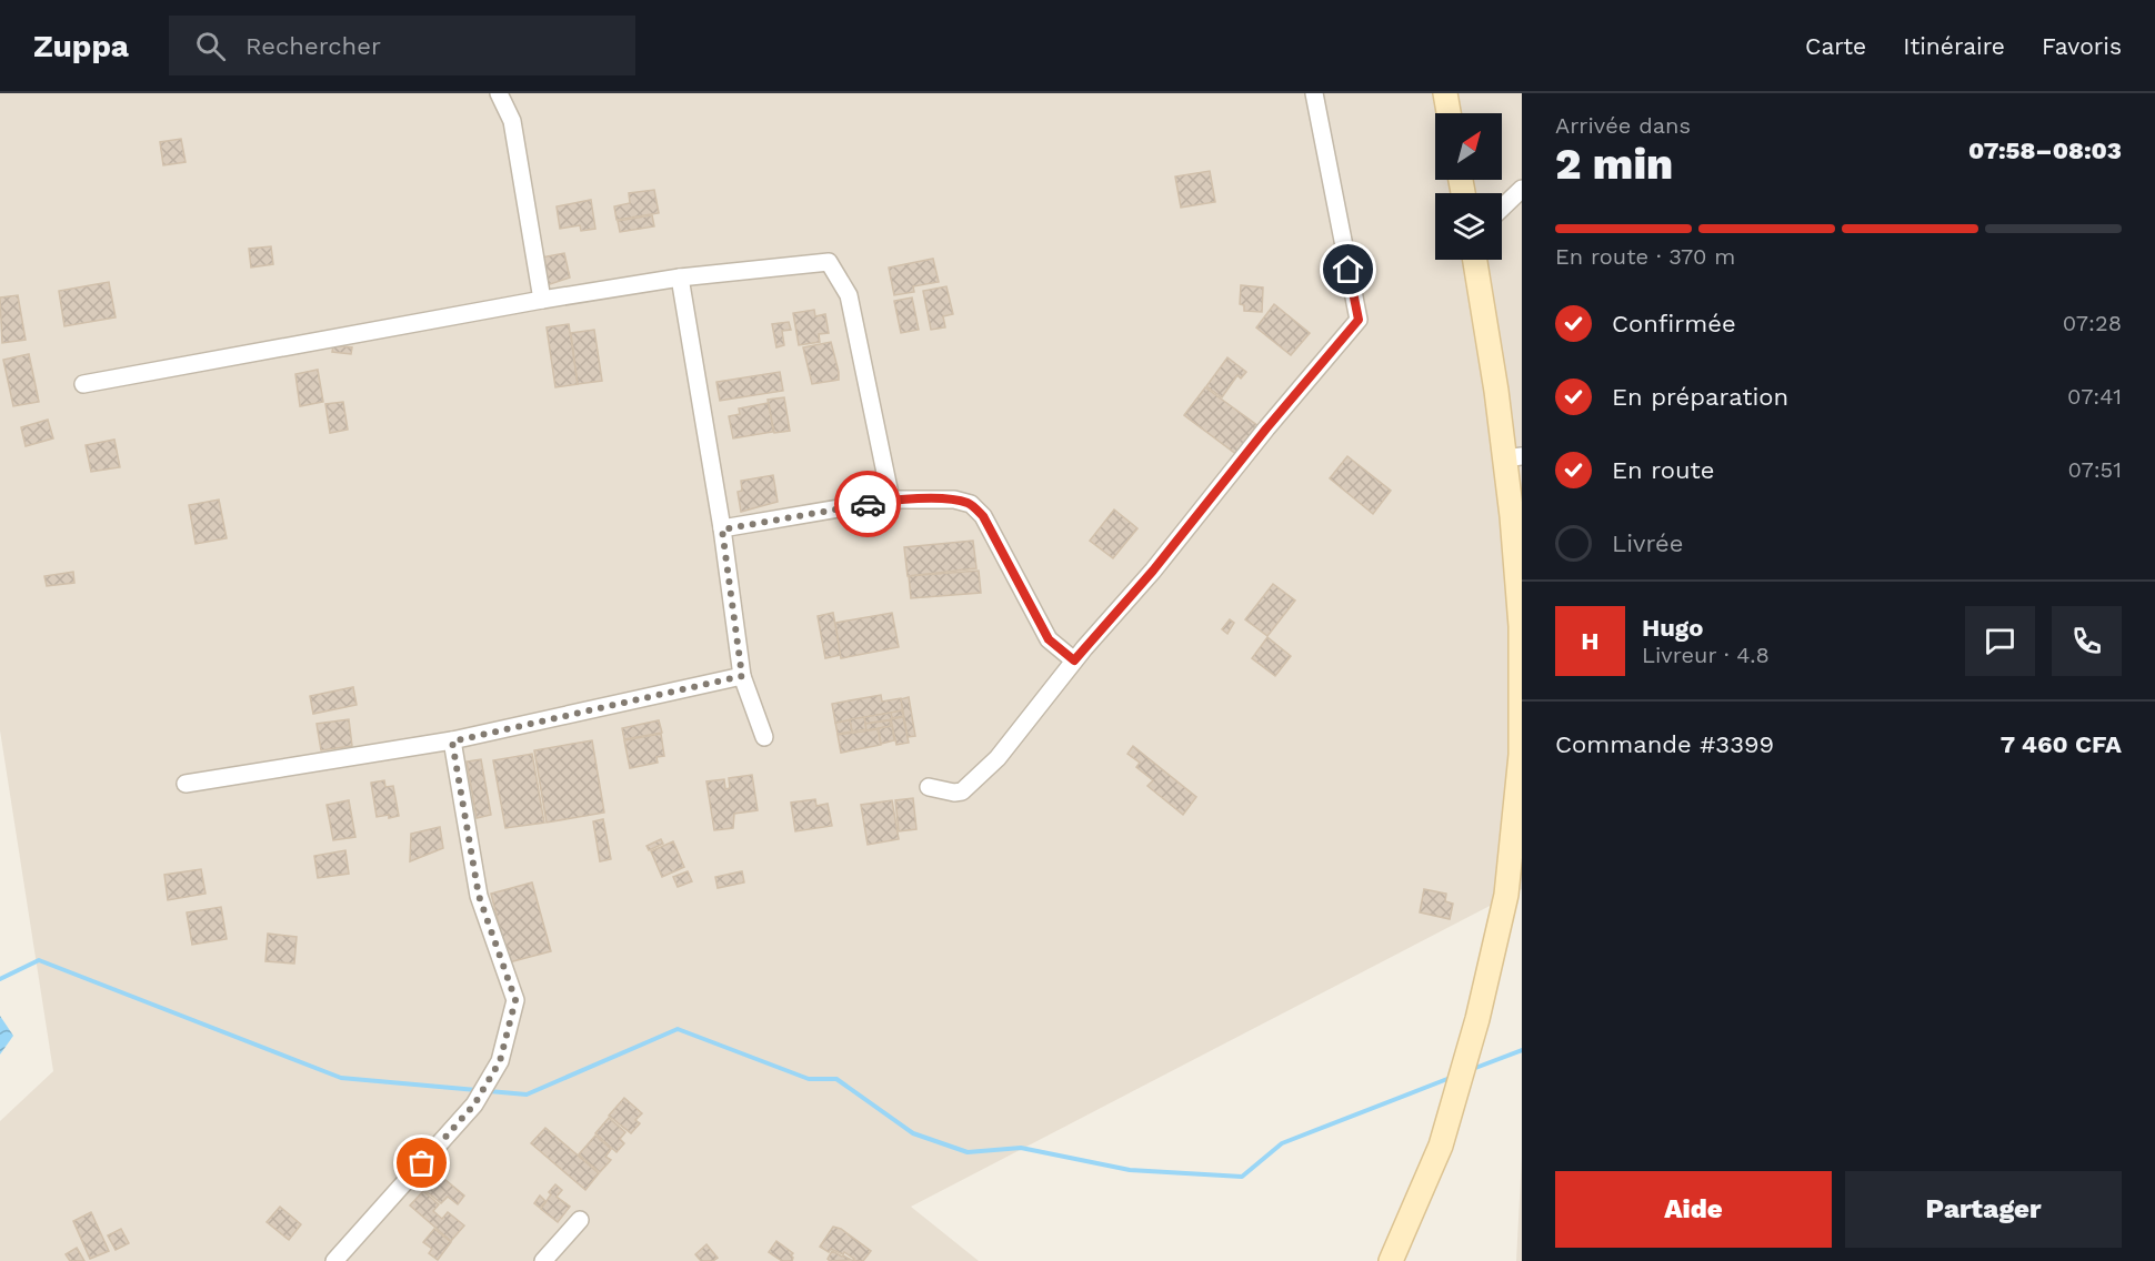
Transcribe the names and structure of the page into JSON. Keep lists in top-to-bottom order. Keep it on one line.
{"north":"top right","page":{"header":"Zuppa","search":"Rechercher","nav":["Carte","Itinéraire","Favoris"],"heading":["2 min","Arrivée dans","07:58–08:03"],"panel":["Hugo","Livreur · 4.8","Commande #3399","7 460 CFA"],"bar":"En route · 370 m","list":[["Confirmée","07:28"],["En préparation","07:41"],["En route","07:51"],"Livrée"],"round":"H","buttons":["Aide","Partager"]}}
